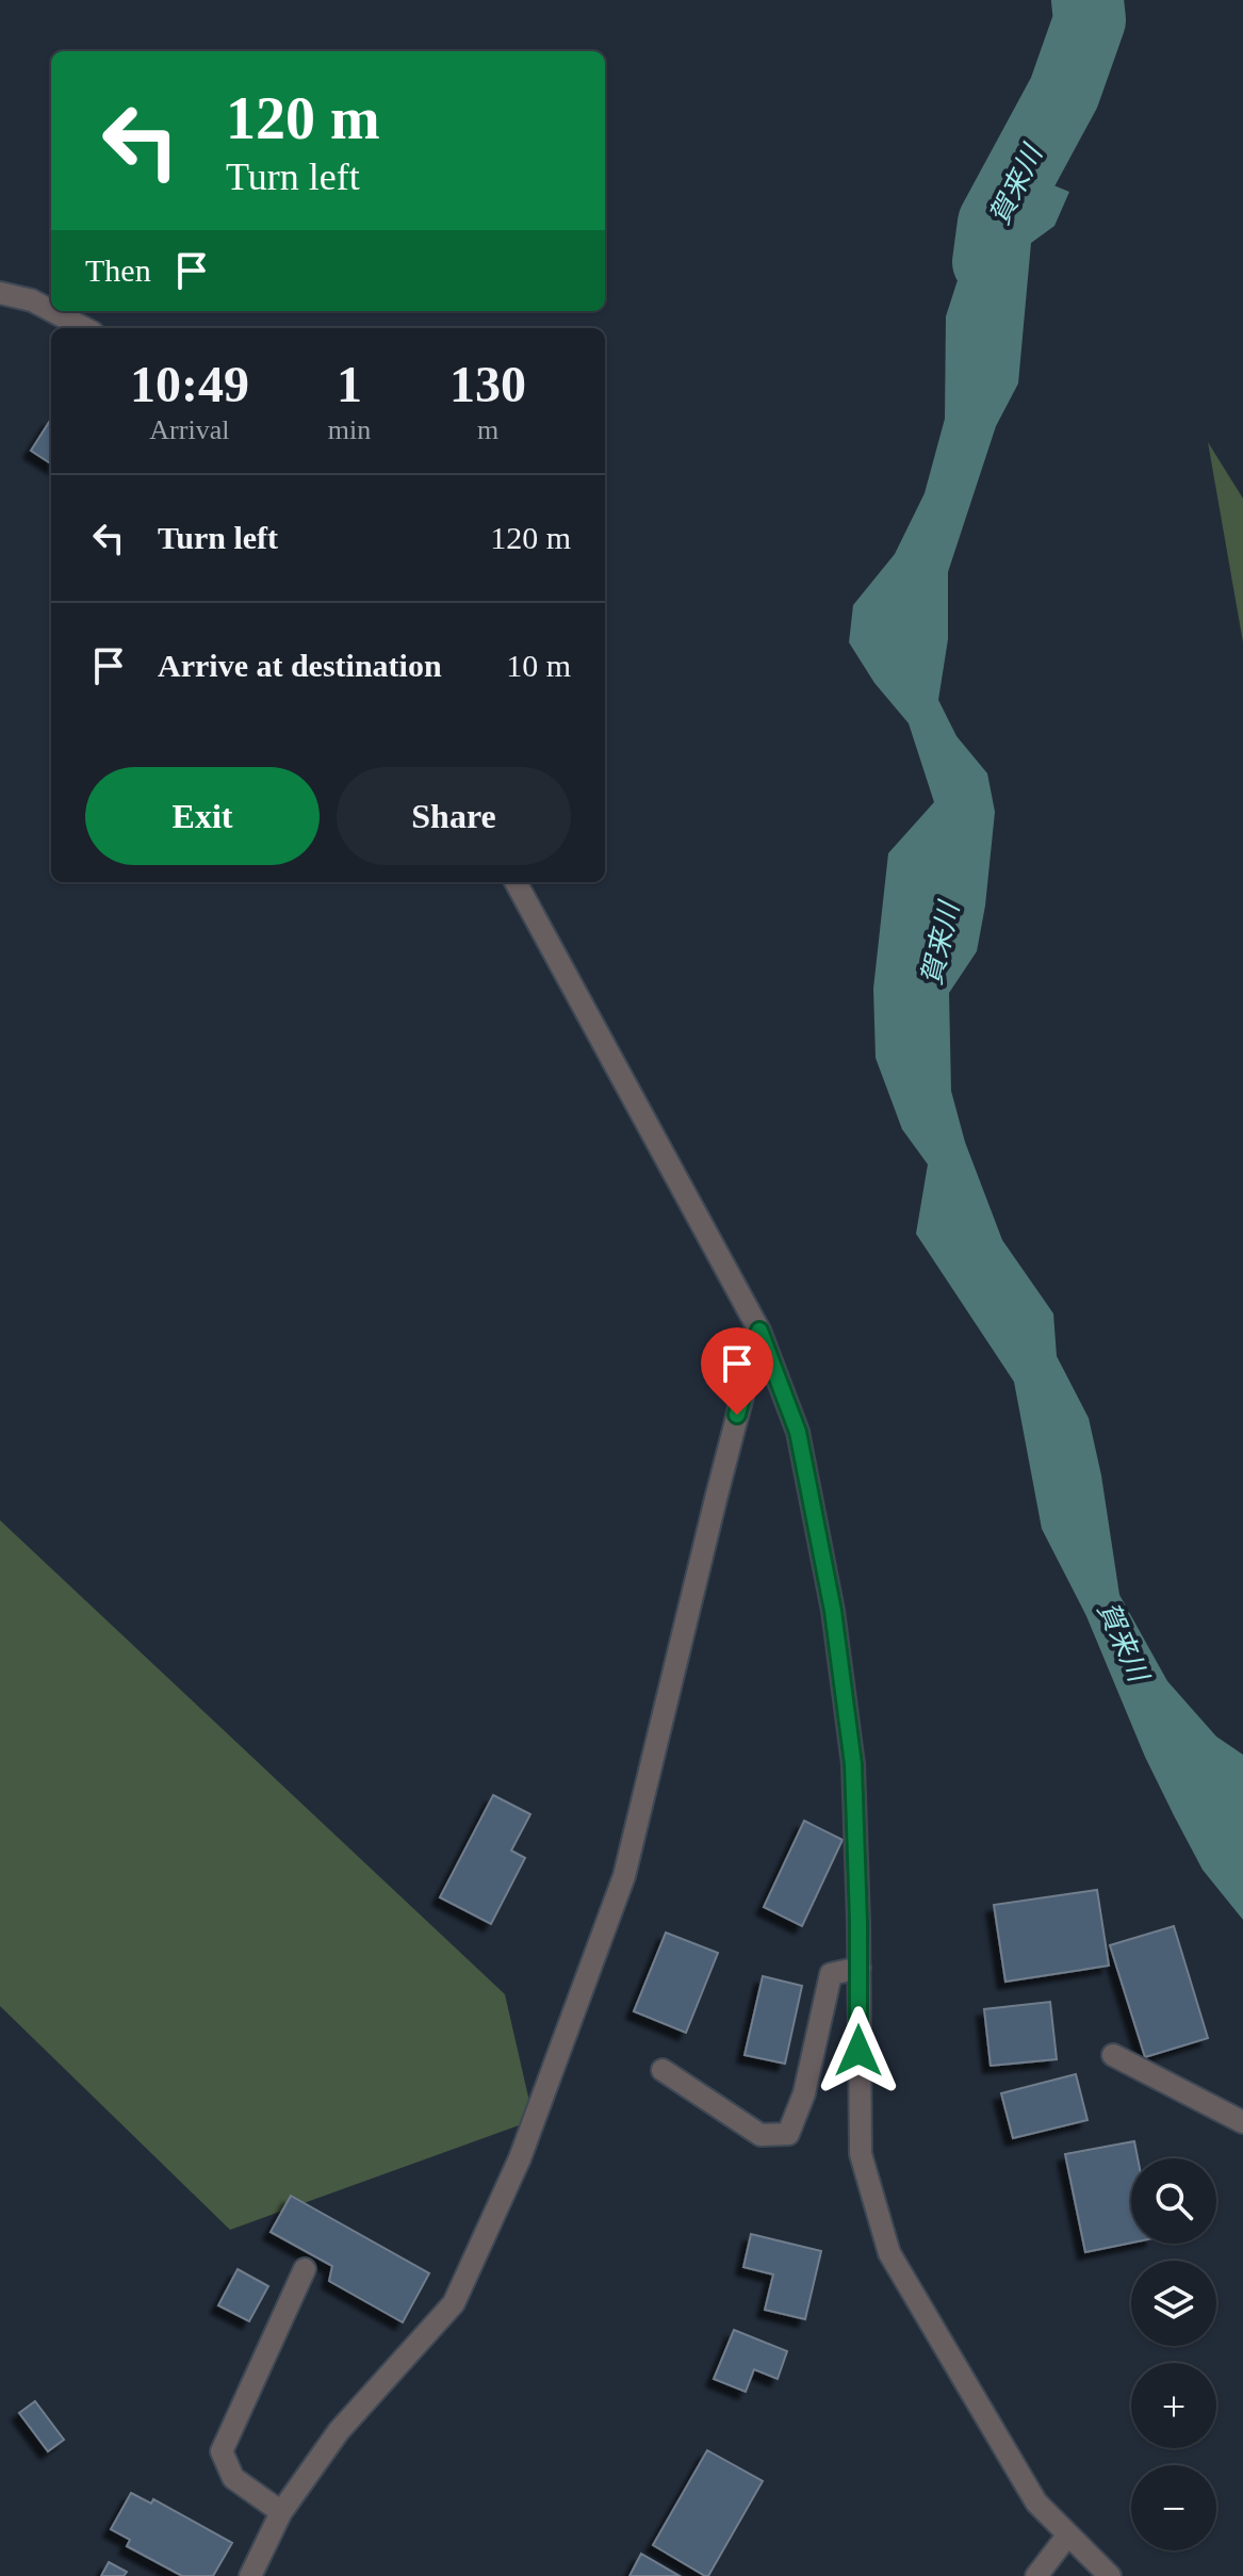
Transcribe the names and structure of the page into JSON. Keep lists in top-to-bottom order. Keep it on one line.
{"water":["賀来川"],"page":{"turn":["120 m","Turn left"],"then":"Then","eta":["10:49","Arrival","1","min","130","m"],"list":[{"name":"Turn left","value":"120 m"},{"name":"Arrive at destination","value":"10 m"}],"buttons":["Exit","Share"],"map_buttons":["+","−"]}}
